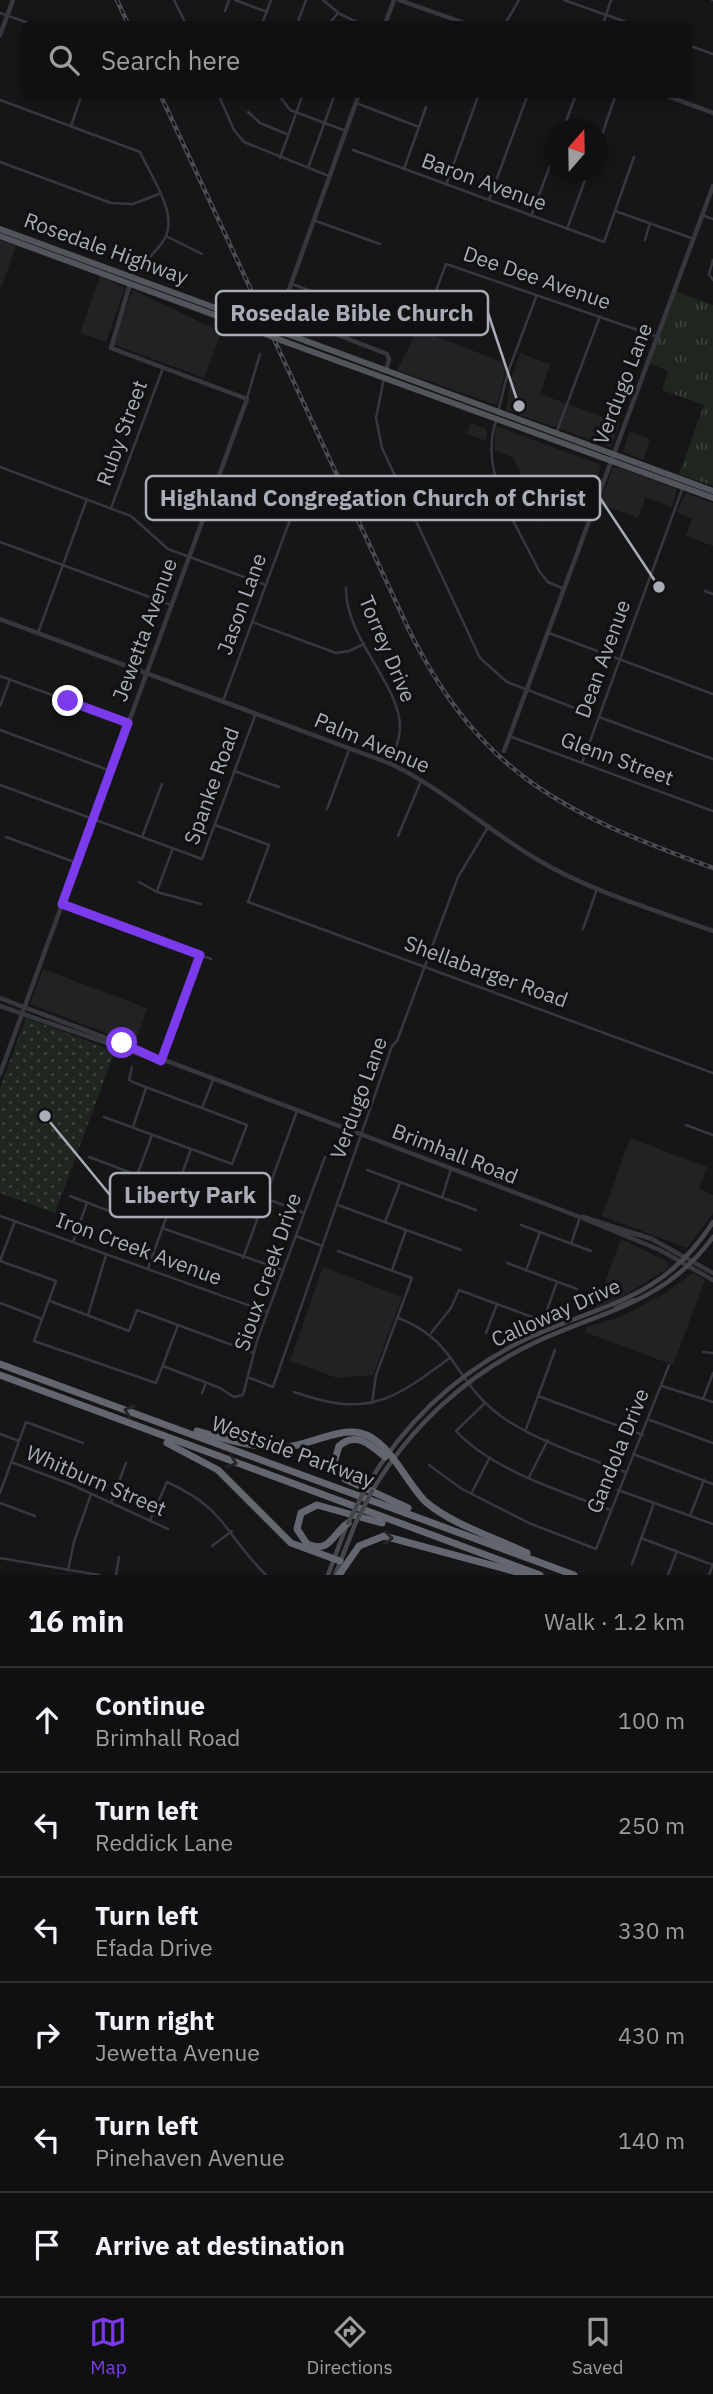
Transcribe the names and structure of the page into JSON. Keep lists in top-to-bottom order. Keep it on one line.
{"streets":{"highway":["Westside Parkway"],"main road":["Rosedale Highway","Calloway Drive"],"street":["Baron Avenue","Dee Dee Avenue","Verdugo Lane","Ruby Street","Jason Lane","Jewetta Avenue","Torrey Drive","Dean Avenue","Palm Avenue","Glenn Street","Spanke Road","Shellabarger Road","Brimhall Road","Iron Creek Avenue","Sioux Creek Drive","Gandola Drive","Whitburn Street"]},"crossings":[["Rosedale Highway","Verdugo Lane"],["Rosedale Highway","Dean Avenue"],["Dee Dee Avenue","Verdugo Lane"],["Verdugo Lane","Palm Avenue"],["Verdugo Lane","Glenn Street"],["Verdugo Lane","Shellabarger Road"],["Verdugo Lane","Brimhall Road"],["Verdugo Lane","Sioux Creek Drive"],["Jason Lane","Palm Avenue"],["Jewetta Avenue","Palm Avenue"],["Jewetta Avenue","Brimhall Road"],["Torrey Drive","Palm Avenue"],["Dean Avenue","Glenn Street"],["Palm Avenue","Spanke Road"],["Spanke Road","Shellabarger Road"],["Brimhall Road","Calloway Drive"],["Iron Creek Avenue","Sioux Creek Drive"]],"places":["Rosedale Bible Church","Highland Congregation Church of Christ","Liberty Park"],"north":"top","page":{"search":"Search here","heading":["16 min","Walk · 1.2 km"],"list":[["Continue","Brimhall Road","100 m"],["Turn left","Reddick Lane","250 m"],["Turn left","Efada Drive","330 m"],["Turn right","Jewetta Avenue","430 m"],["Turn left","Pinehaven Avenue","140 m"],"Arrive at destination"],"nav":["Map","Directions","Saved"]}}
